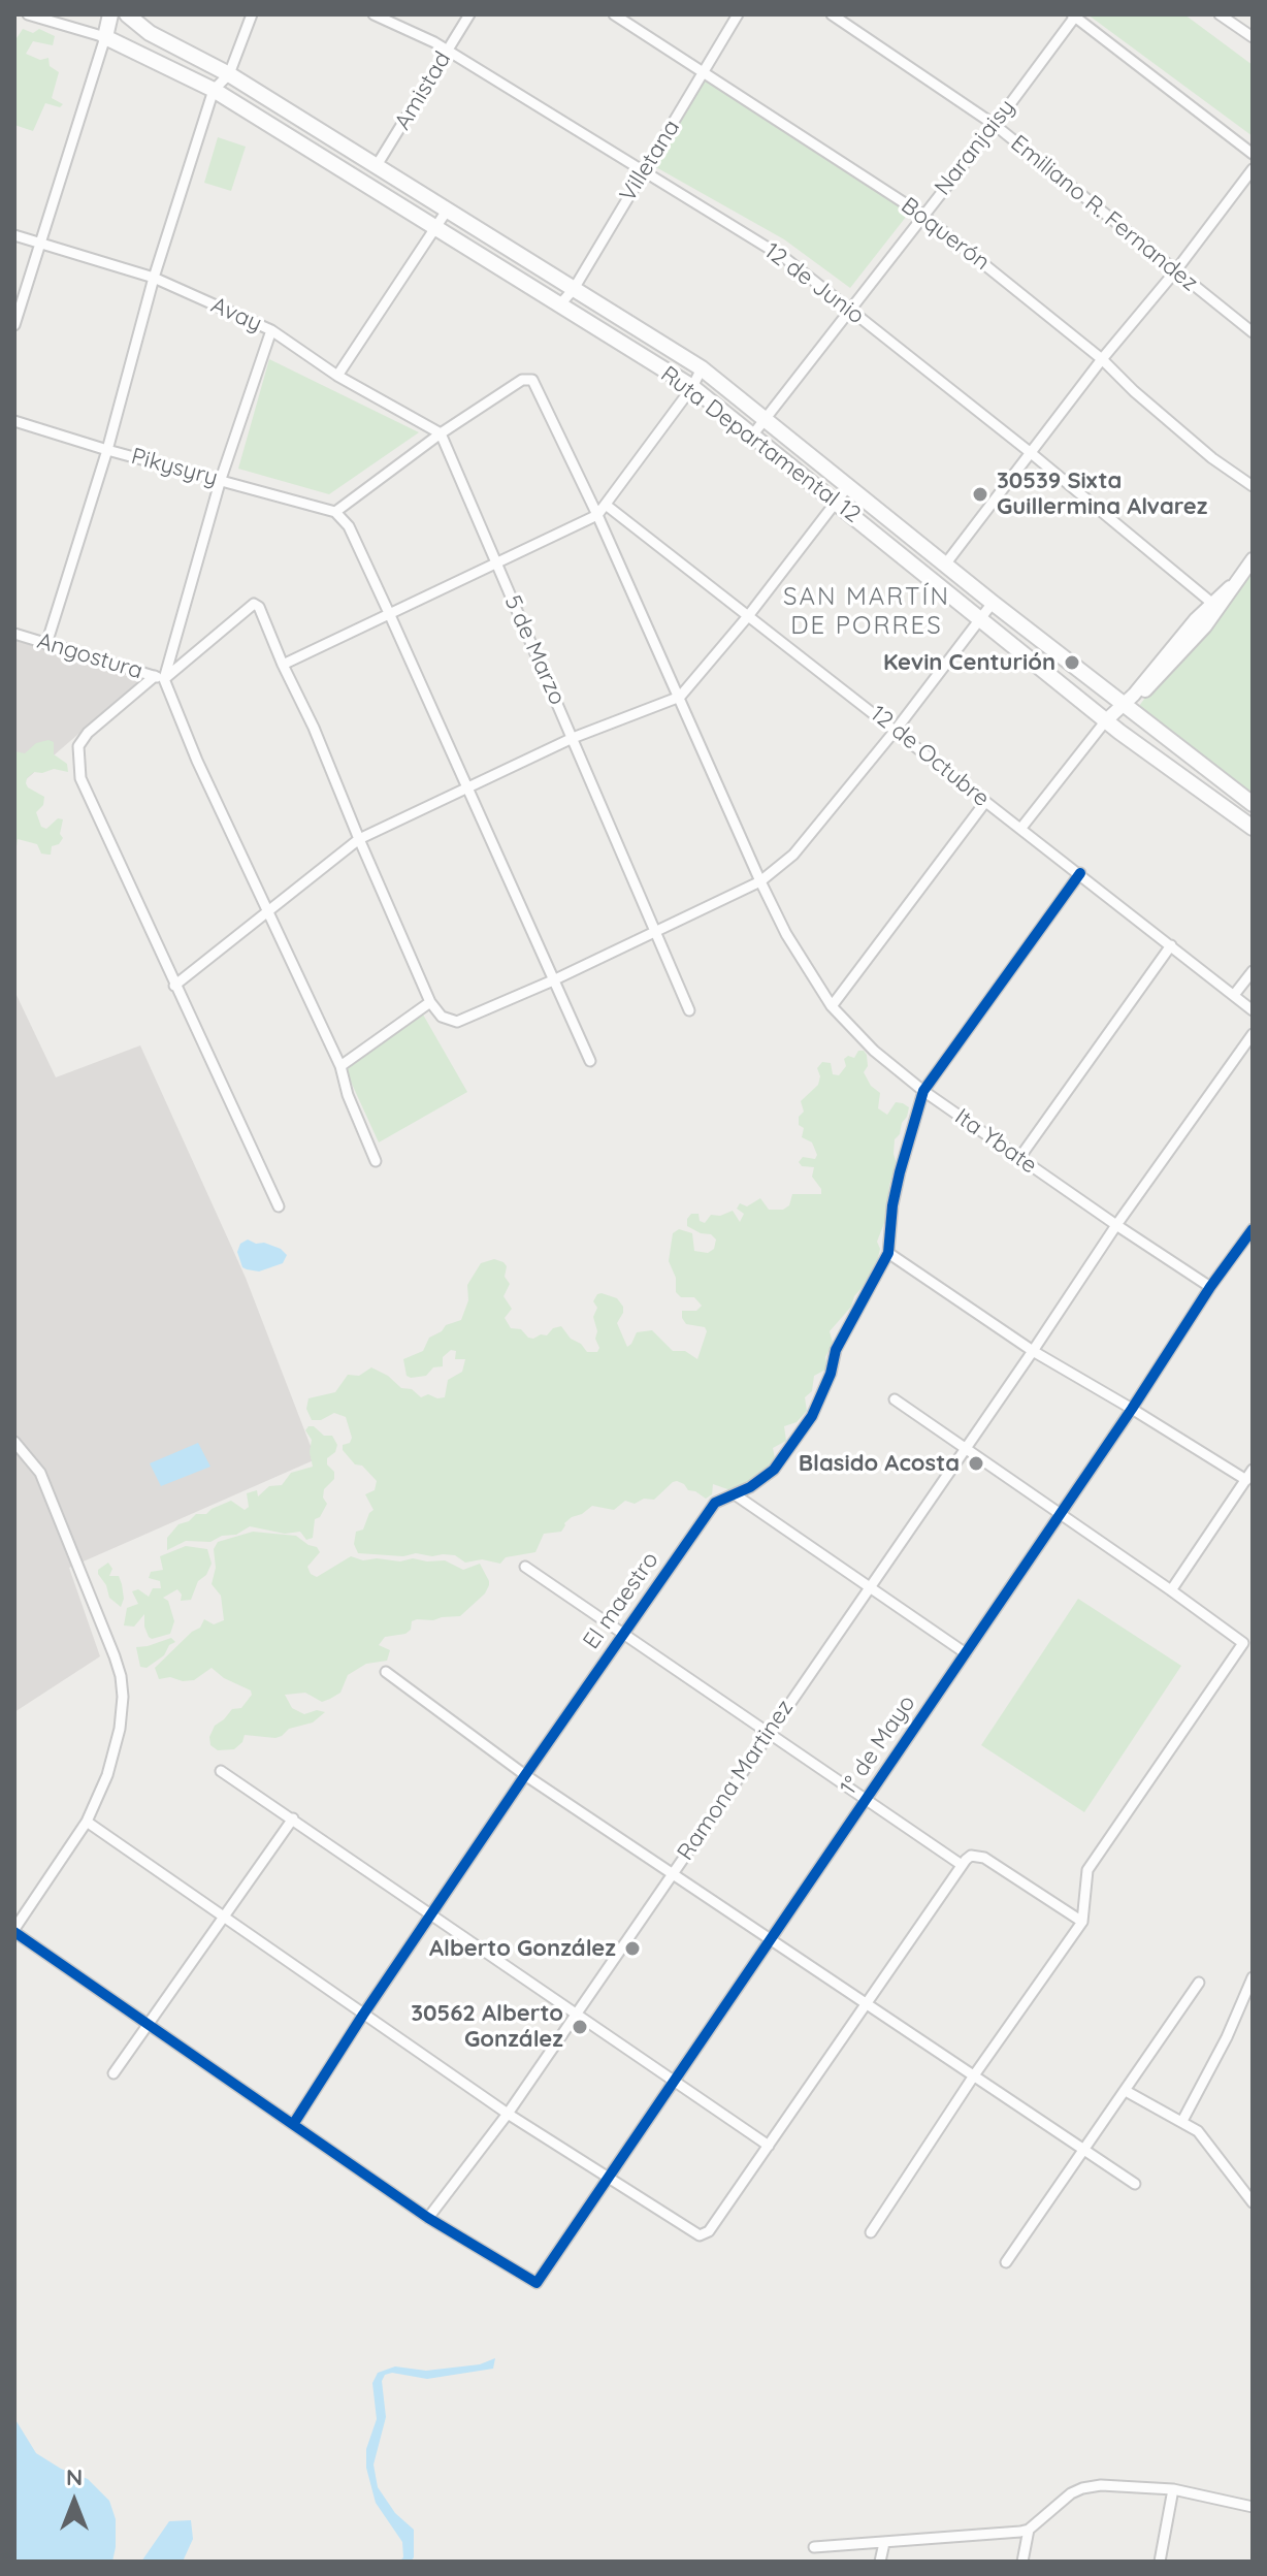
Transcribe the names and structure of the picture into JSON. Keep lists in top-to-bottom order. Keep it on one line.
{"streets":{"main road":["Ruta Departamental 12"],"street":["Amistad","Naranjaisy","Villetana","Emiliano R. Fernandez","Boquerón","12 de Junio","Avay","Pikysyry","5 de Marzo","Angostura","12 de Octubre","Ita Ybate","El maestro","1° de Mayo","Ramona Martinez"]},"crossings":[["Amistad","12 de Junio"],["Amistad","Ruta Departamental 12"],["Naranjaisy","Emiliano R. Fernandez"],["Naranjaisy","Boquerón"],["Naranjaisy","12 de Junio"],["Naranjaisy","Ruta Departamental 12"],["Villetana","Boquerón"],["Villetana","12 de Junio"],["Villetana","Ruta Departamental 12"],["Avay","5 de Marzo"],["Avay","Ita Ybate"],["5 de Marzo","Ita Ybate"],["12 de Octubre","El maestro"],["Ita Ybate","El maestro"],["Ita Ybate","1° de Mayo"],["Ita Ybate","Ramona Martinez"],["1° de Mayo","Ramona Martinez"]],"districts":["SAN MARTÍN DE PORRES"],"places":["30539 Sixta Guillermina Alvarez","Kevin Centurión","Blasido Acosta","Alberto González","30562 Alberto González"],"north":"top"}
